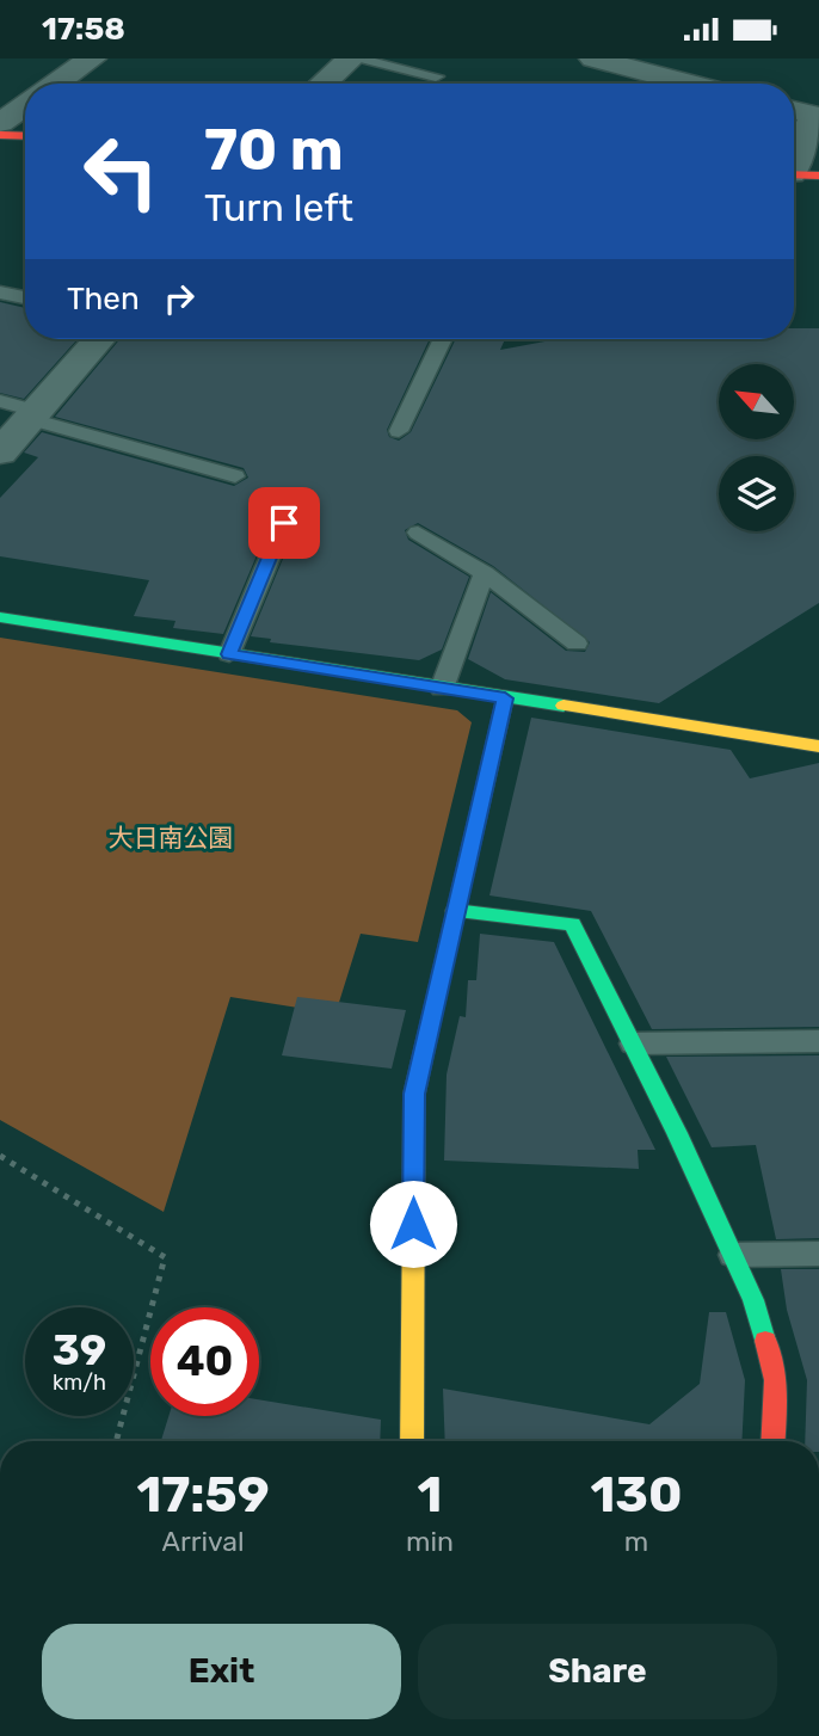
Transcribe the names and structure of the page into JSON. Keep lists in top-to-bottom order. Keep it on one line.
{"parks":["大日南公園"],"north":"top left","page":{"status":"17:58","turn":["70 m","Turn left"],"then":"Then","speed":"39 km/h","limit":"40","eta":["17:59","Arrival","1","min","130","m"],"buttons":["Exit","Share"]}}
